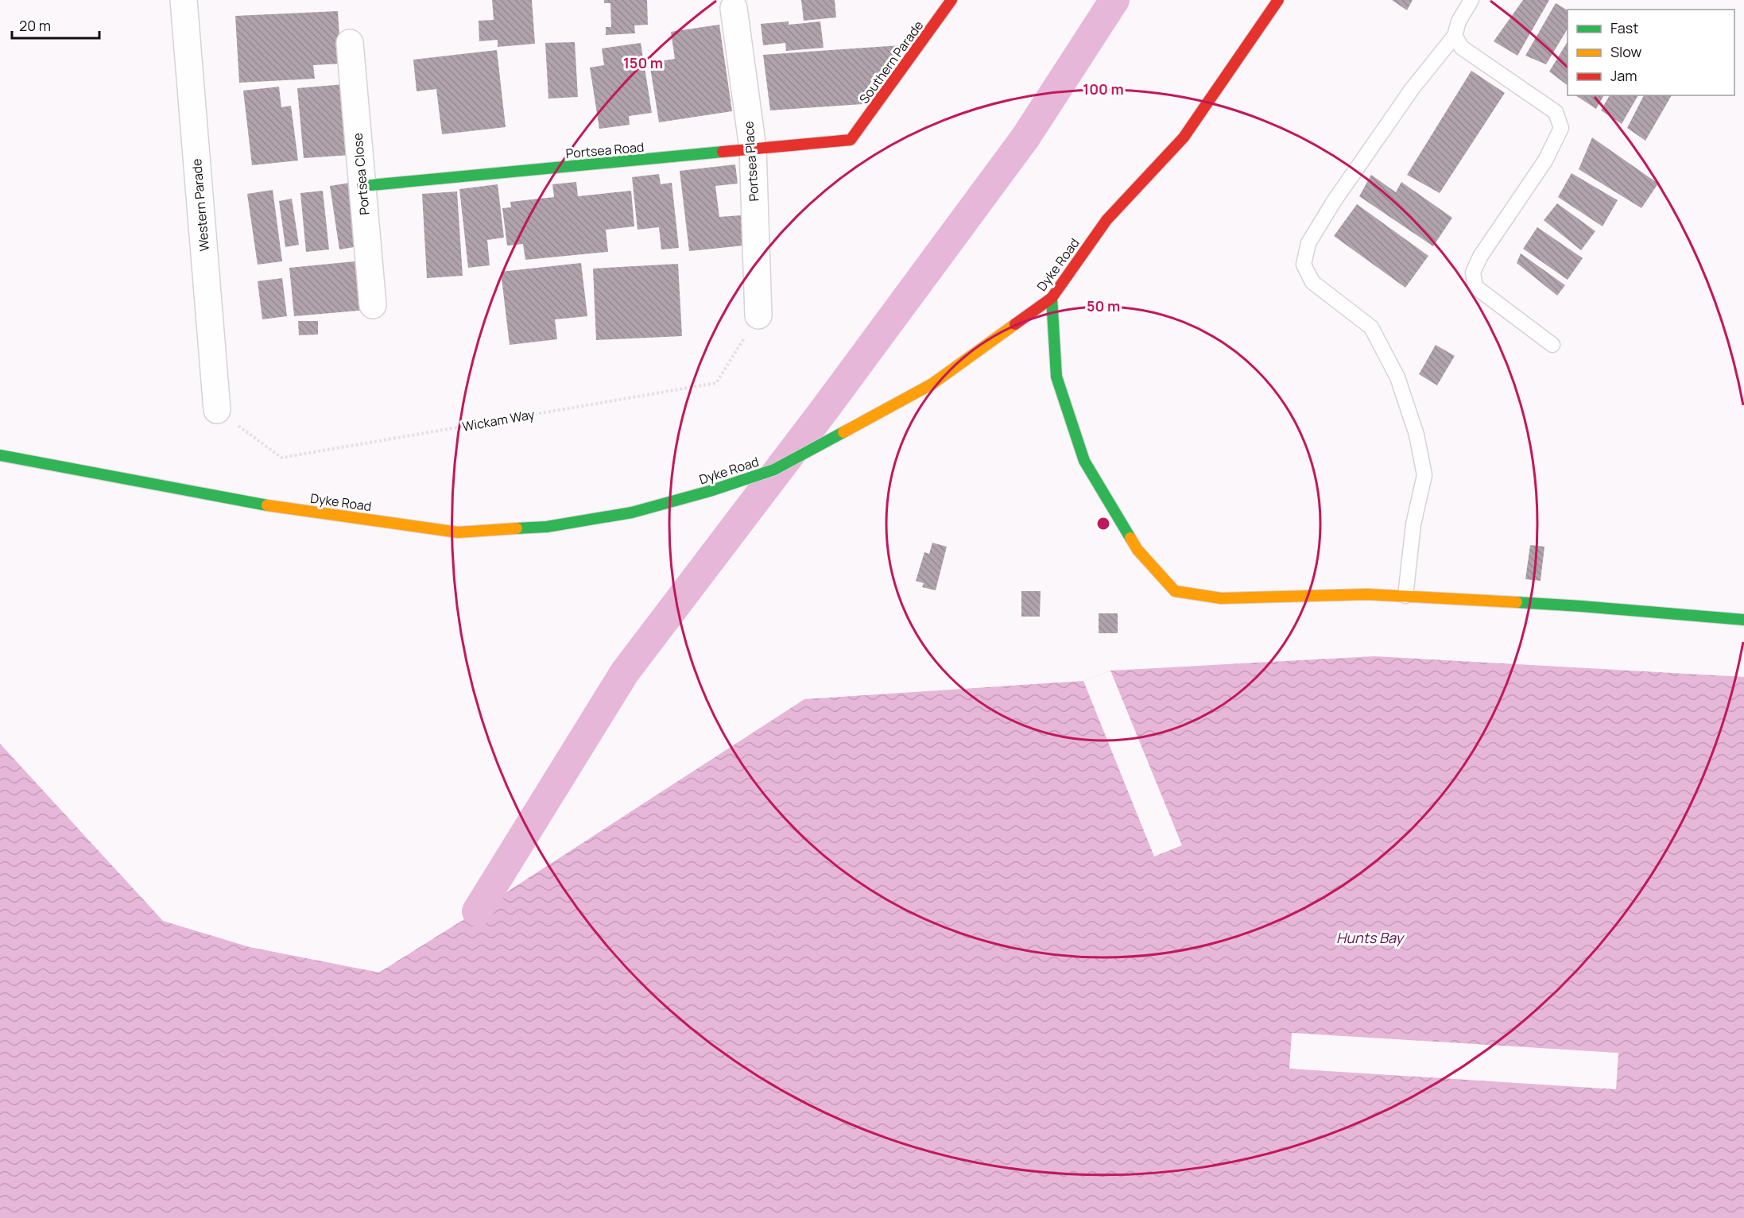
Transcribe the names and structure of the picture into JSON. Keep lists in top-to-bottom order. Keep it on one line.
{"streets":{"street":["Southern Parade","Portsea Road","Portsea Place","Portsea Close","Western Parade","Dyke Road"],"path":["Wickam Way"]},"crossings":[["Southern Parade","Portsea Road"],["Portsea Road","Portsea Place"],["Portsea Road","Portsea Close"],["Portsea Place","Wickam Way"],["Western Parade","Wickam Way"]],"water":["Hunts Bay"],"legend":["Fast","Slow","Jam"],"scale_bar":"20 m","rings":["150 m","100 m","50 m"]}
